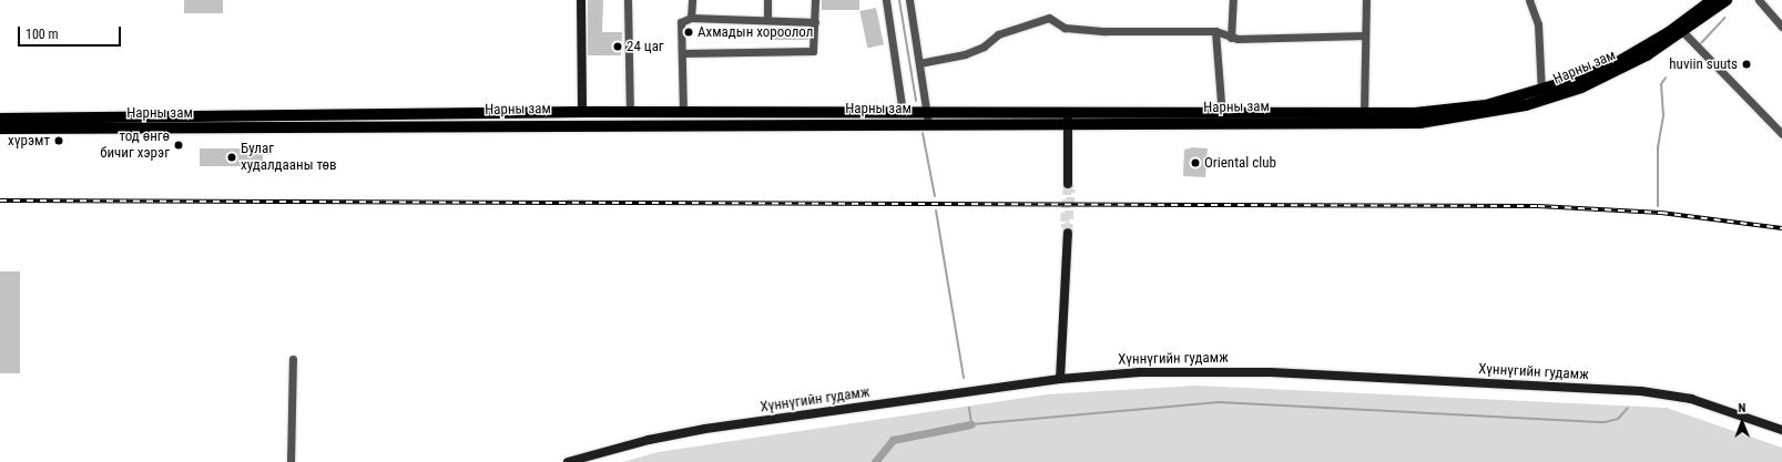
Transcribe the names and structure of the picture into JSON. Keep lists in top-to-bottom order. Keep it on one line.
{"streets":{"main road":["Нарны зам","Хүннүгийн гудамж"]},"places":["Ахмадын хороолол","24 цаг","huviin suuts","хүрэмт","тод өнгө бичиг хэрэг","Булаг худалдааны төв","Oriental club"],"scale_bar":"100 m","north":"top"}
